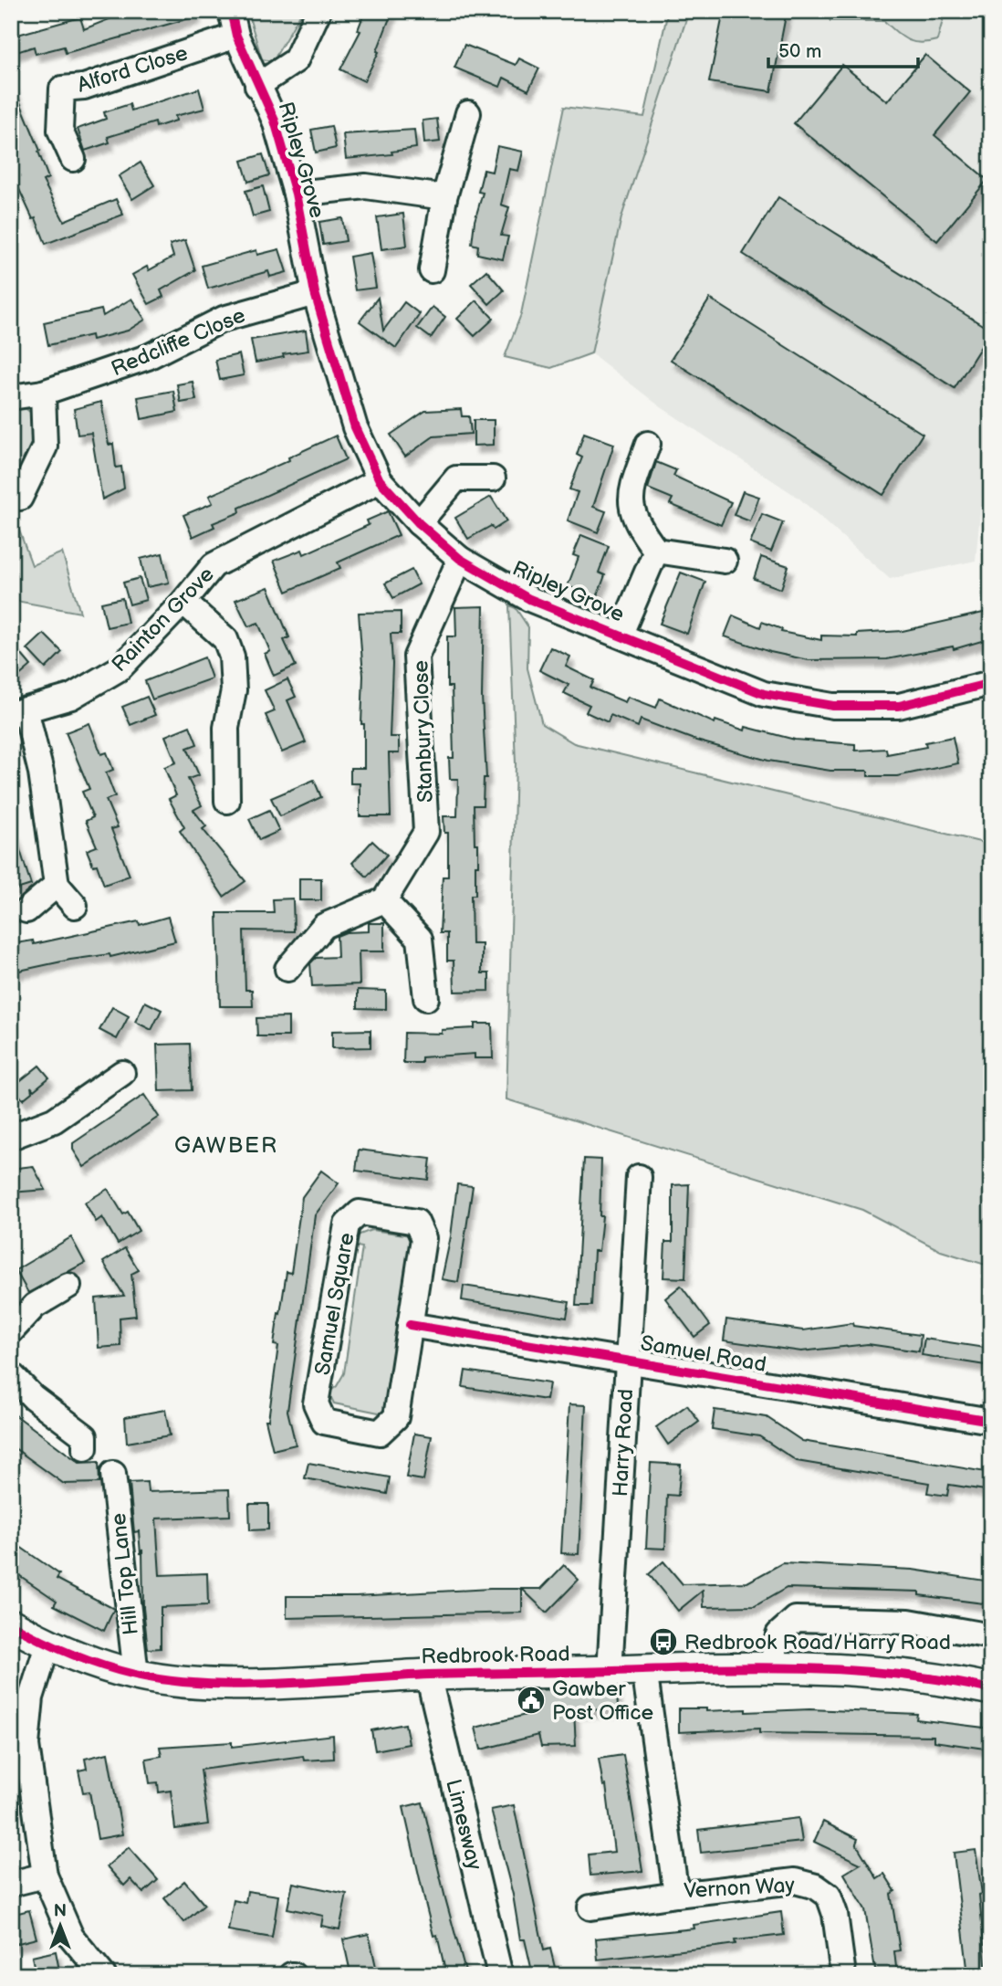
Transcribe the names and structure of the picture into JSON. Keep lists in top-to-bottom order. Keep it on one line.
{"streets":{"street":["Alford Close","Ripley Grove","Redcliffe Close","Rainton Grove","Stanbury Close","Samuel Square","Samuel Road","Harry Road","Hill Top Lane","Redbrook Road","Limesway","Vernon Way"]},"crossings":[["Alford Close","Ripley Grove"],["Ripley Grove","Redcliffe Close"],["Ripley Grove","Rainton Grove"],["Ripley Grove","Stanbury Close"],["Samuel Square","Samuel Road"],["Samuel Road","Harry Road"],["Harry Road","Redbrook Road"],["Hill Top Lane","Redbrook Road"],["Redbrook Road","Limesway"],["Redbrook Road","Vernon Way"]],"districts":["GAWBER"],"places":{"bus stop":["Redbrook Road/Harry Road"],"public building":["Gawber Post Office"]},"scale_bar":"50 m","north":"top"}
